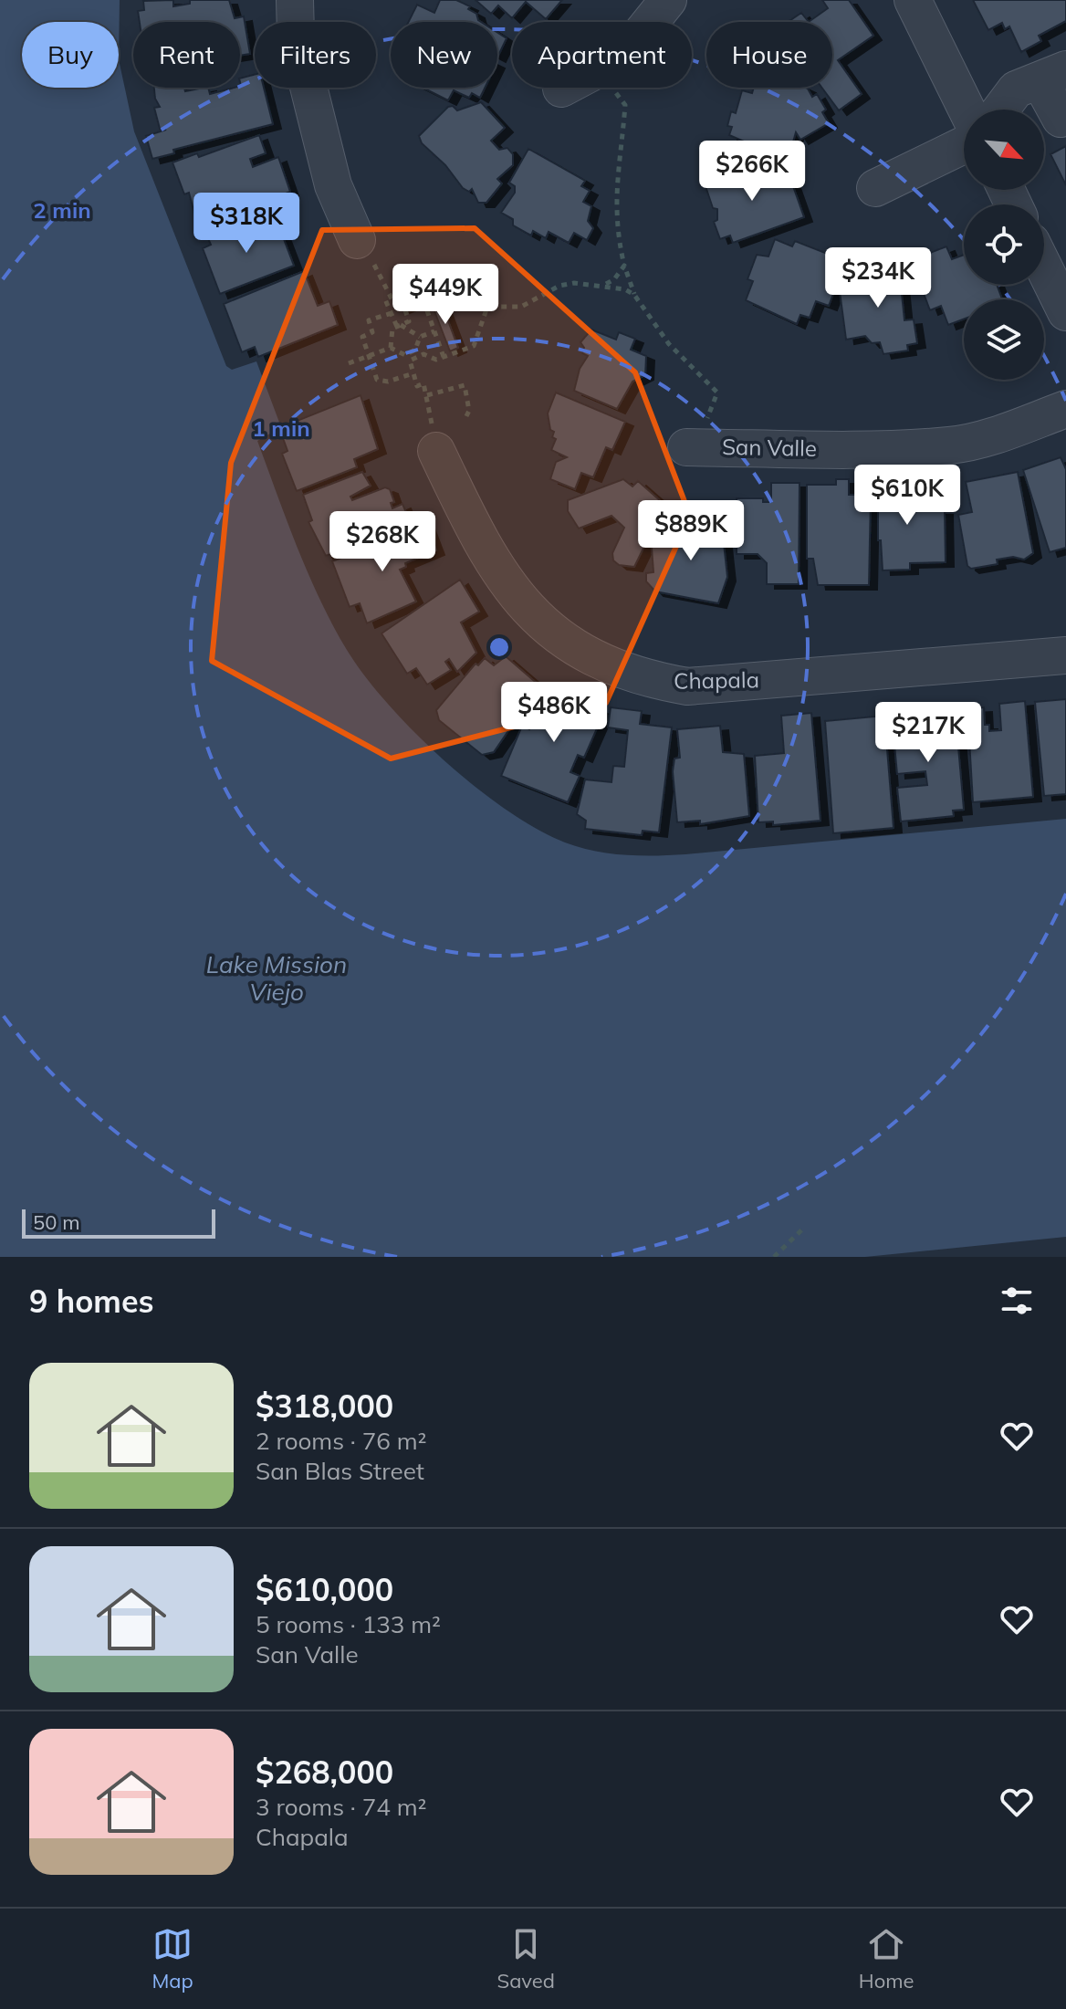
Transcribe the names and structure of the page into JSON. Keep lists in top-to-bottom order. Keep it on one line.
{"streets":{"street":["San Valle","Chapala"]},"water":["Lake Mission Viejo"],"scale_bar":"50 m","north":"bottom right","page":{"chip":["Buy","Rent","Filters","New","Apartment","House"],"price":["$266K","$318K","$234K","$449K","$610K","$889K","$268K","$486K","$217K"],"scale":"50 m","heading":"9 homes","list":[{"name":"$318,000","note":"2 rooms · 76 m² · San Blas Street"},{"name":"$610,000","note":"5 rooms · 133 m² · San Valle"},{"name":"$268,000","note":"3 rooms · 74 m² · Chapala"}],"tabs":["Map","Saved","Home"]},"rings":["2 min","1 min"]}
